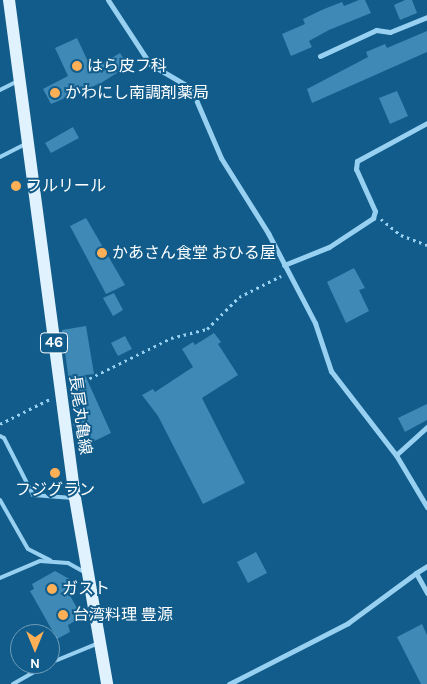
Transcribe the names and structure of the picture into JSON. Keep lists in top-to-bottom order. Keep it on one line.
{"streets":{"main road":["46","長尾丸亀線"]},"places":["はら皮フ科","かわにし南調剤薬局","フルリール","かあさん食堂 おひる屋","フジグラン","ガスト","台湾料理 豊源"],"north":"bottom"}
